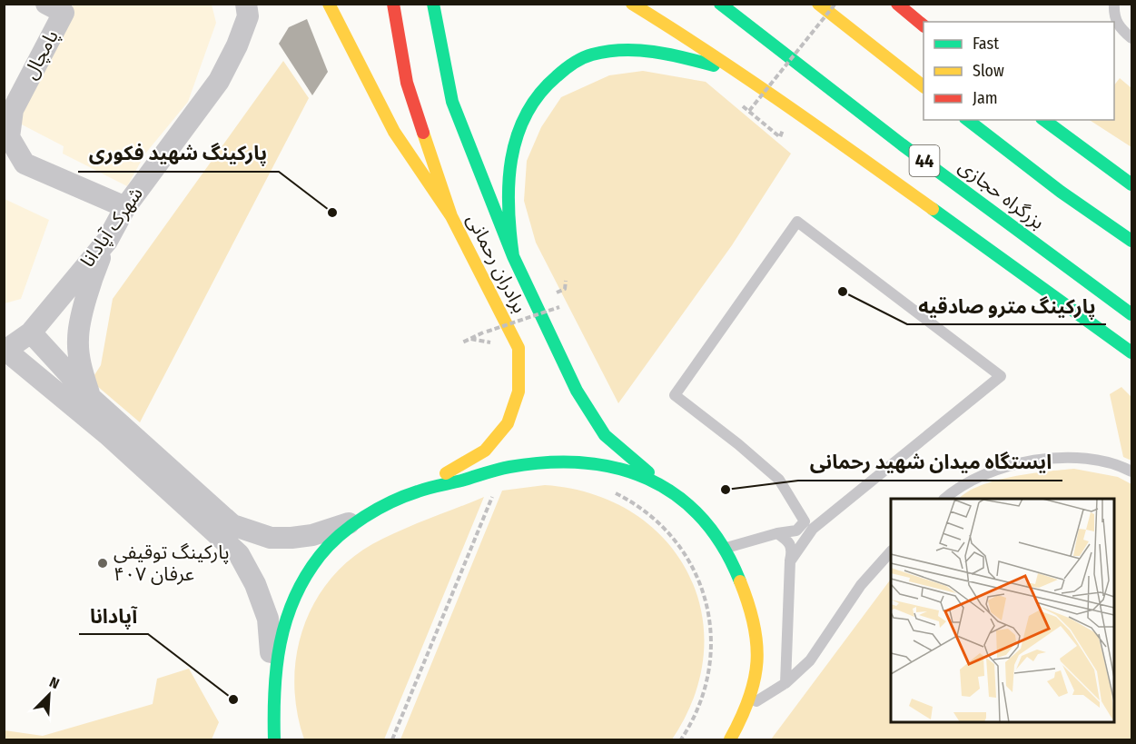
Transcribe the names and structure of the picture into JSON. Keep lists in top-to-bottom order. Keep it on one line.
{"streets":{"main road":["44","بزرگراه حجازی","برادران رحمانی"],"street":["پامچال","شهرک آپادانا"]},"crossings":[["پامچال","شهرک آپادانا"]],"places":["پارکینگ شهید فکوری","پارکینگ مترو صادقیه","ایستگاه میدان شهید رحمانی","پارکینگ توقیفی عرفان ۴۰۷","آپادانا"],"legend":["Fast","Slow","Jam"],"north":"top right"}
